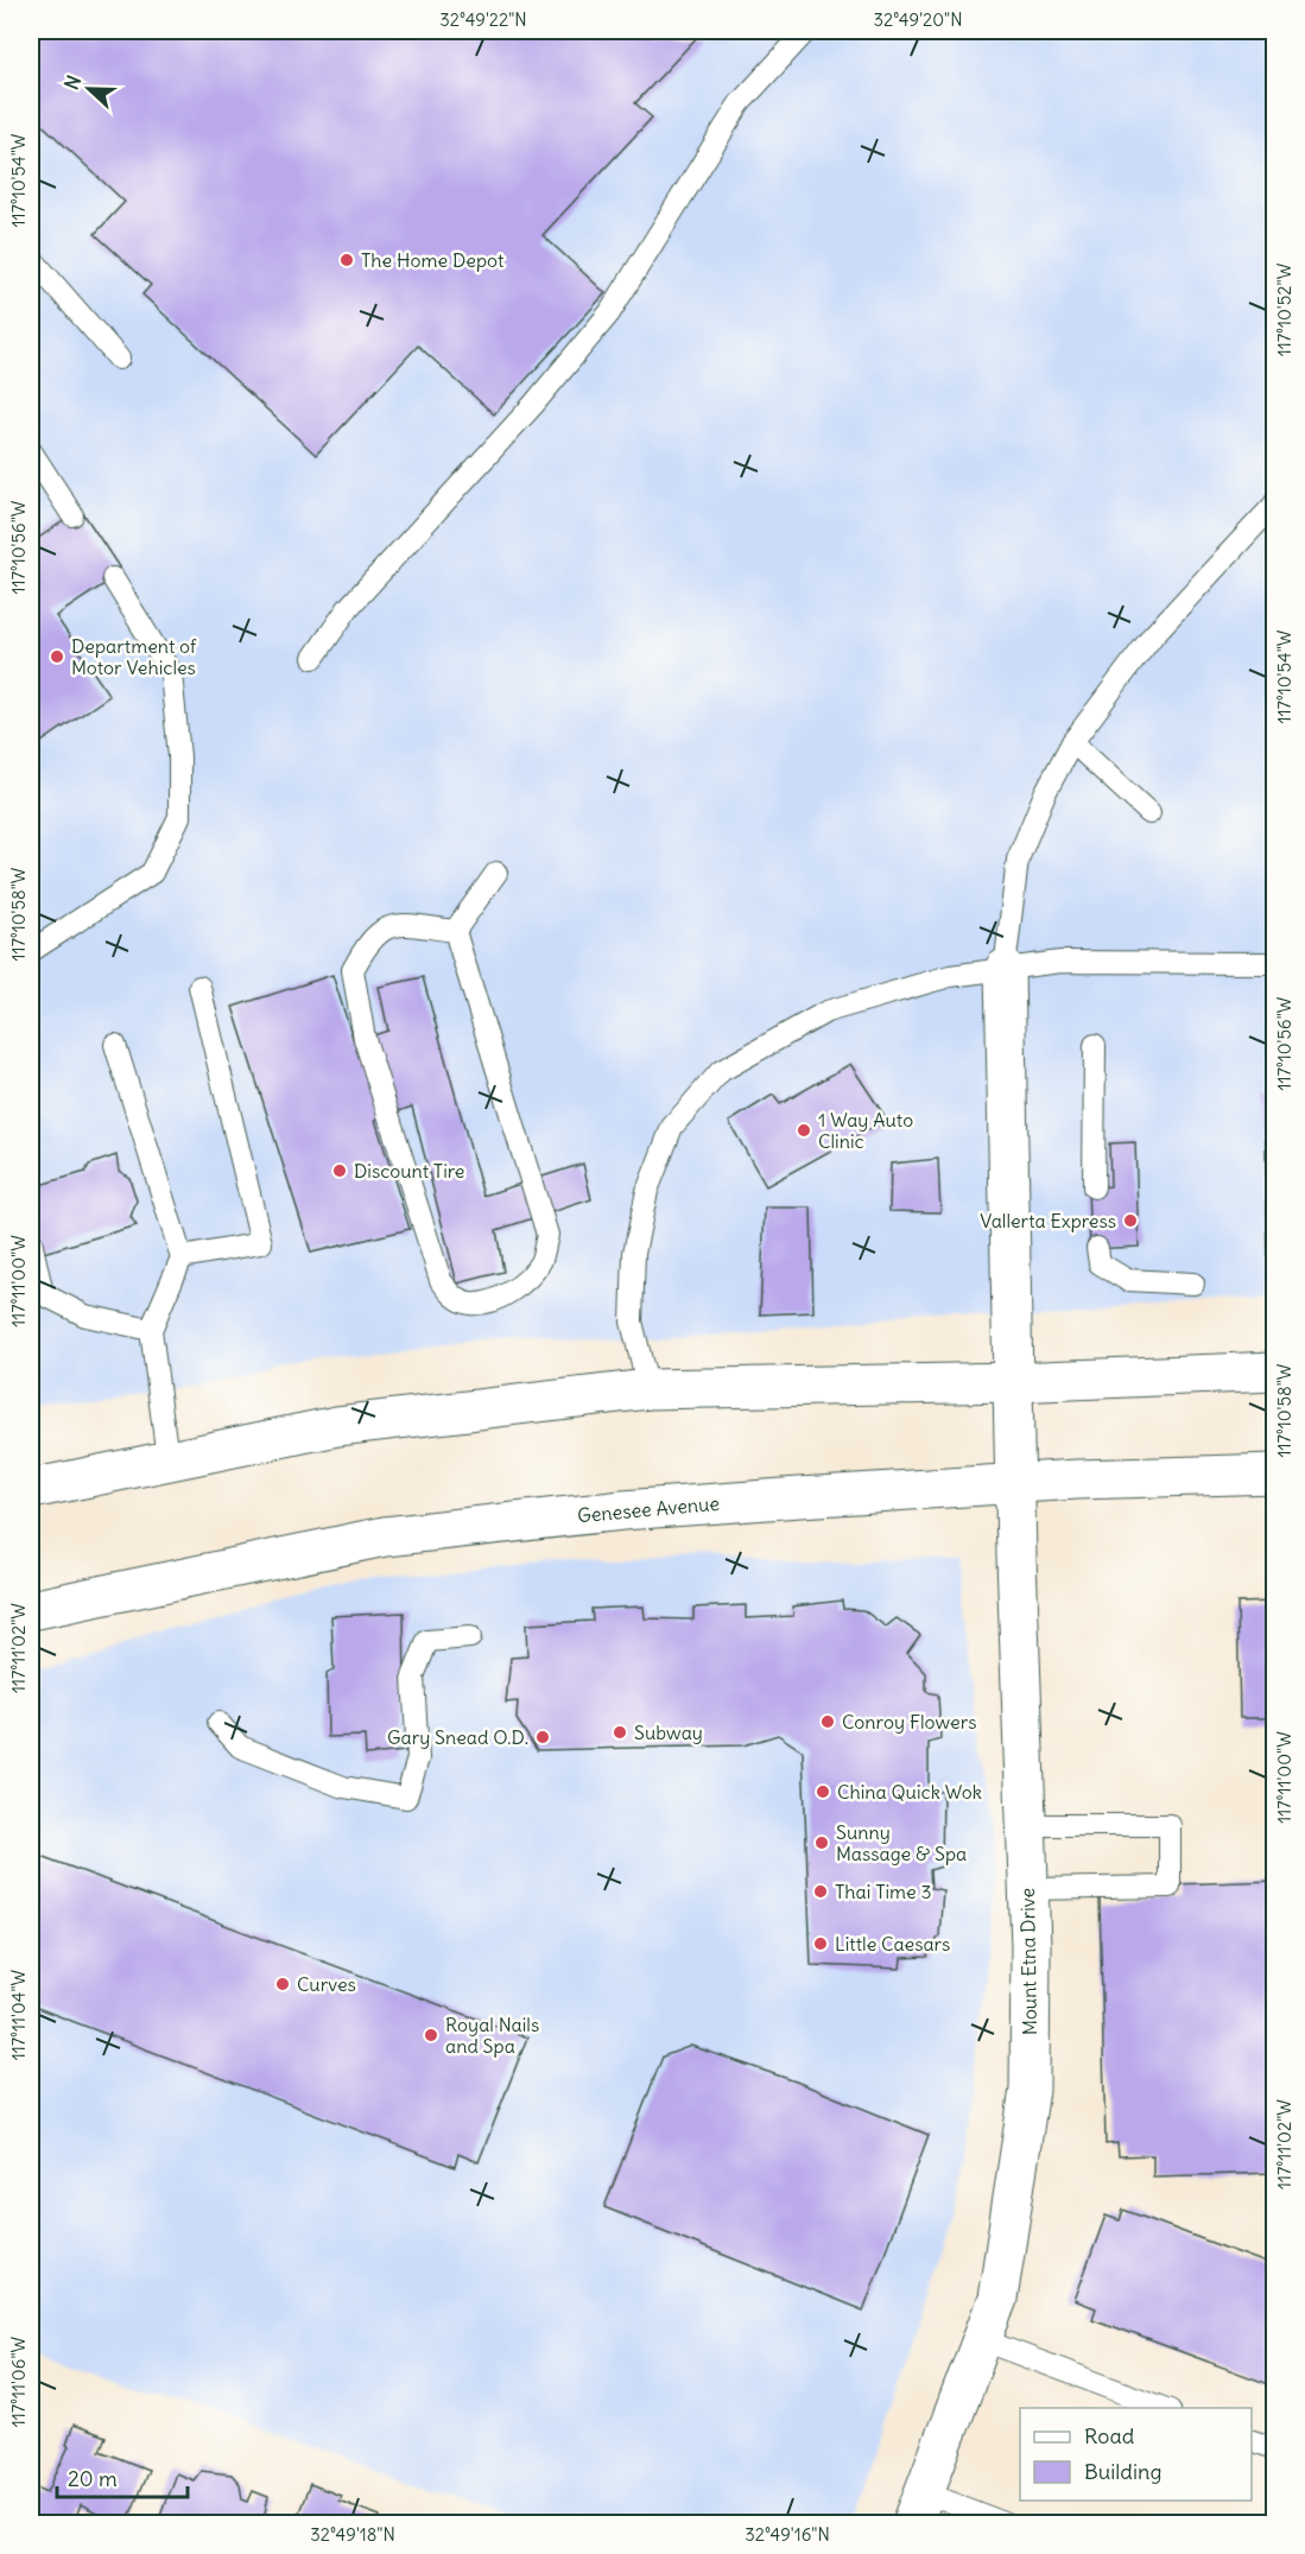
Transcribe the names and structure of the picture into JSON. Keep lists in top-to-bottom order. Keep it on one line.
{"streets":{"main road":["Genesee Avenue","Mount Etna Drive"]},"crossings":[["Genesee Avenue","Mount Etna Drive"]],"places":["The Home Depot","Department of Motor Vehicles","1 Way Auto Clinic","Discount Tire","Vallerta Express","Conroy Flowers","Subway","Gary Snead O.D.","China Quick Wok","Sunny Massage & Spa","Thai Time 3","Little Caesars","Curves","Royal Nails and Spa"],"legend":["Road","Building"],"scale_bar":"20 m","north":"left","coordinates":["32°49'22\"N","32°49'20\"N","117°10'54\"W","117°10'52\"W","117°10'56\"W","117°10'58\"W","117°11'00\"W","117°11'02\"W","117°11'04\"W","117°11'06\"W","32°49'18\"N","32°49'16\"N"]}
